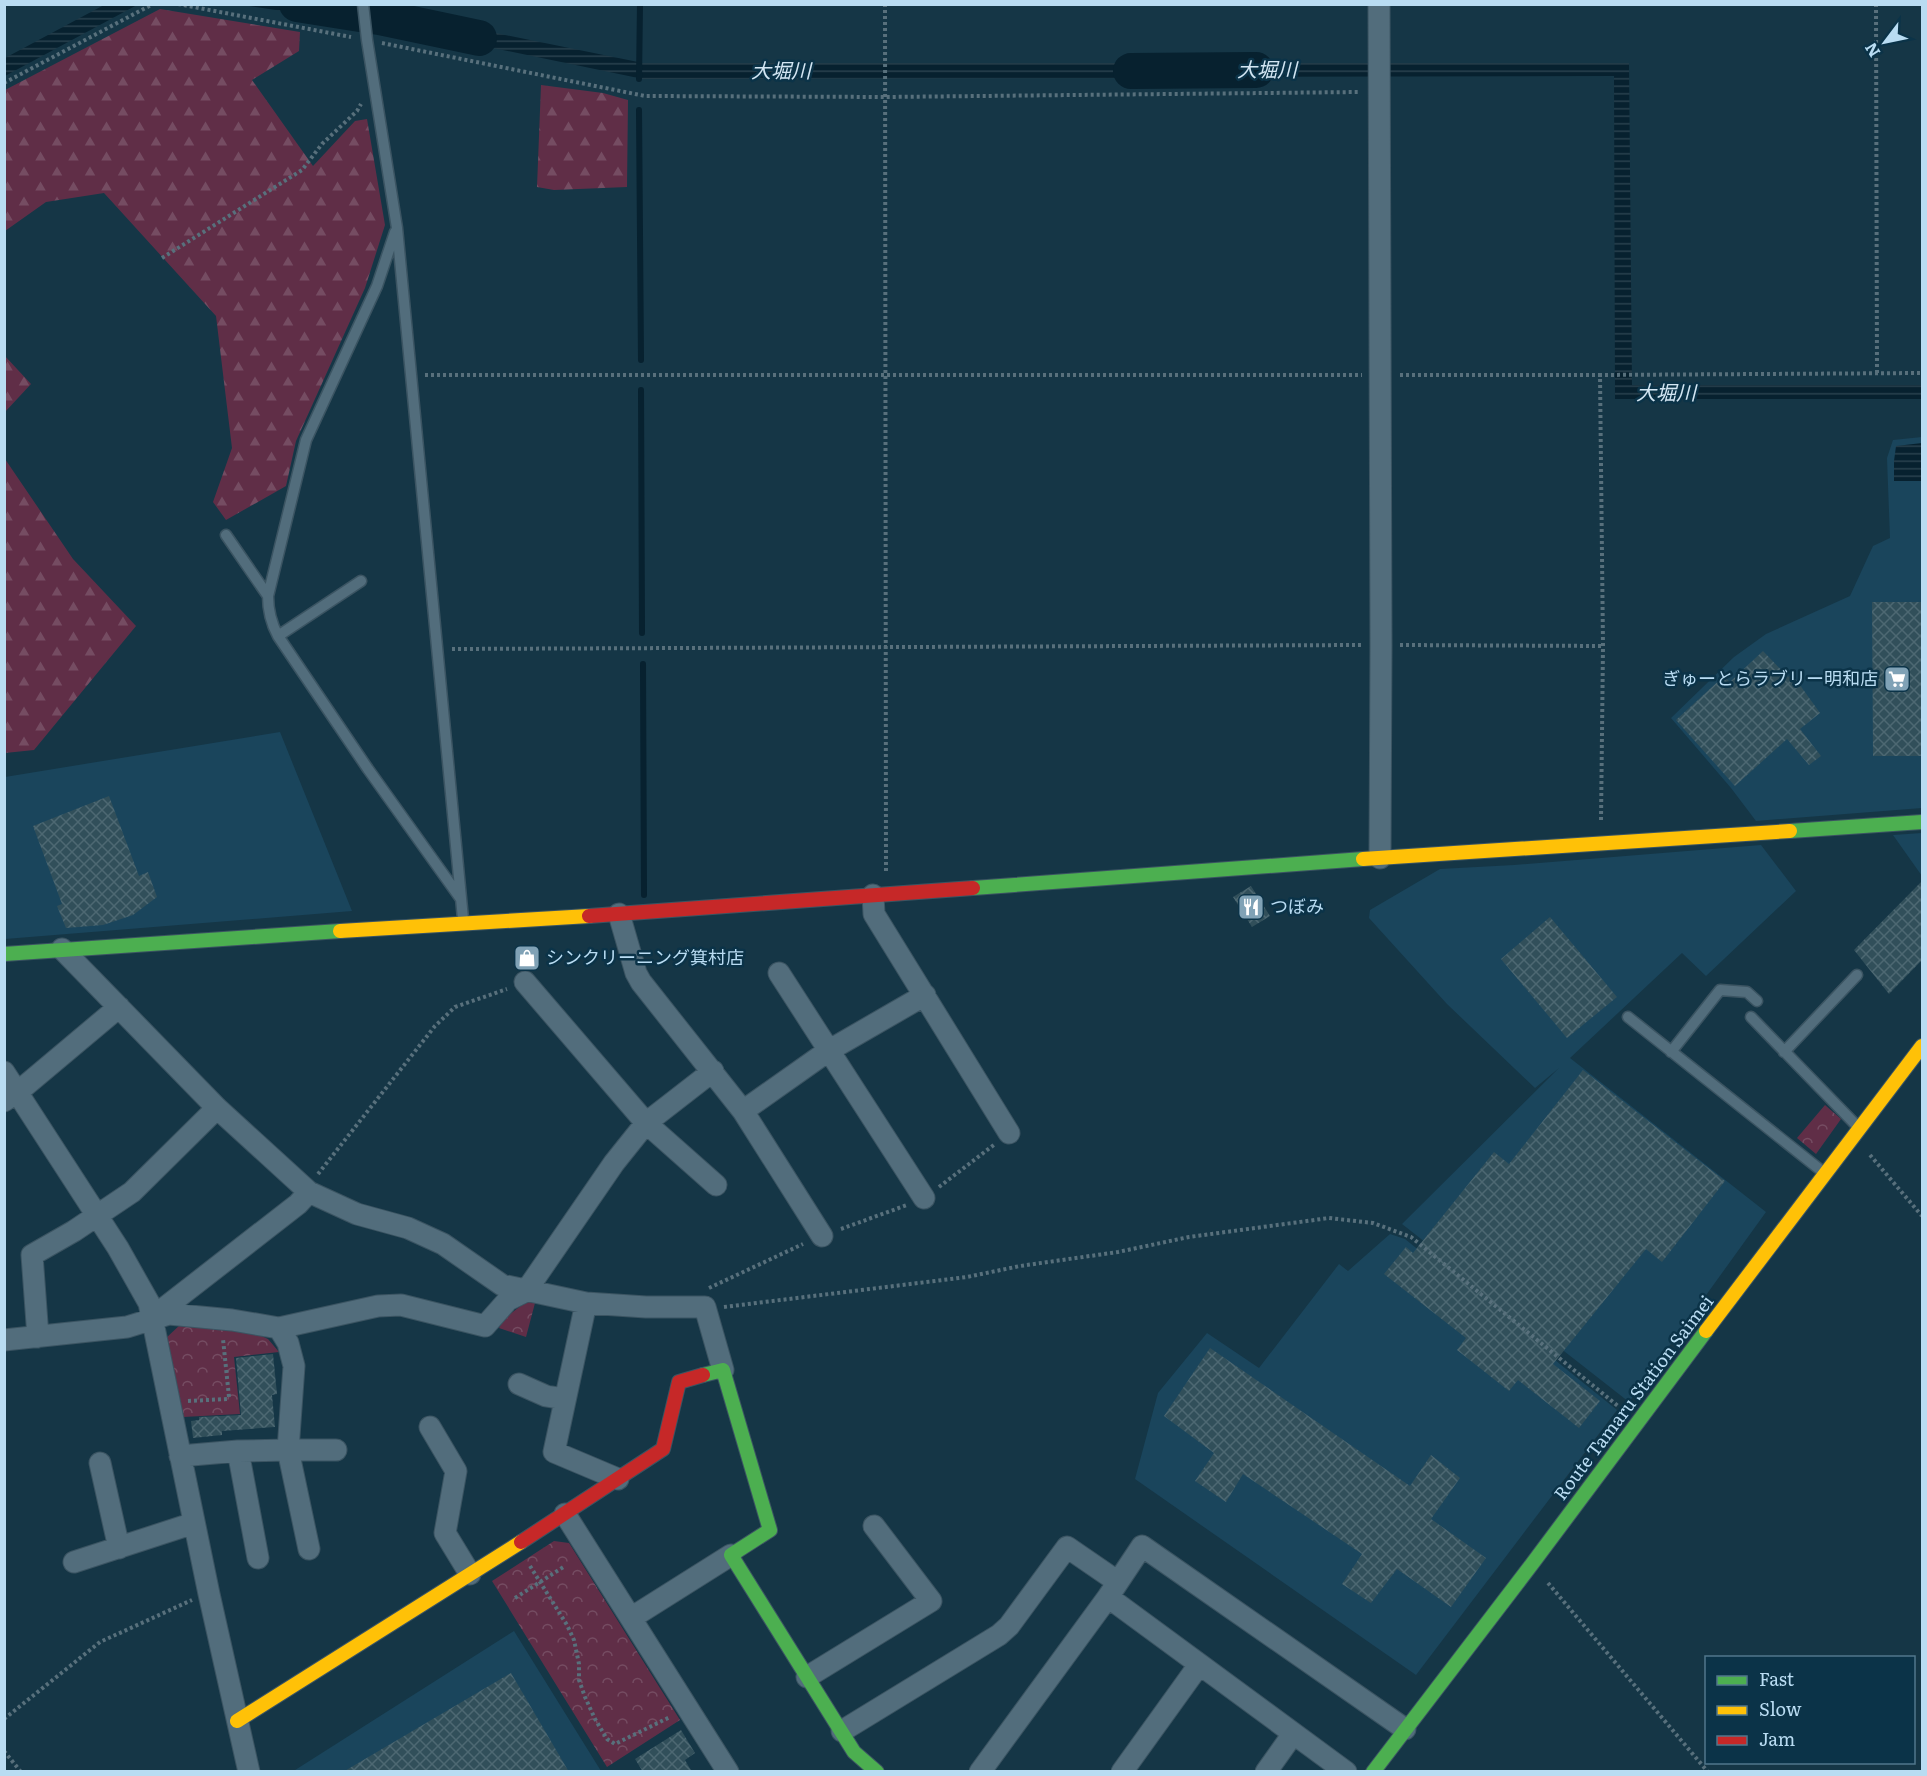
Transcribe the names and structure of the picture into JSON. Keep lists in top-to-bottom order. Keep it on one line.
{"streets":{"street":["Route Tamaru Station Saimei"]},"water":["大堀川"],"places":{"supermarket":["ぎゅーとらラブリー明和店"],"restaurant":["つぼみ"],"shop":["シンクリーニング箕村店"]},"legend":["Fast","Slow","Jam"],"north":"bottom left"}
